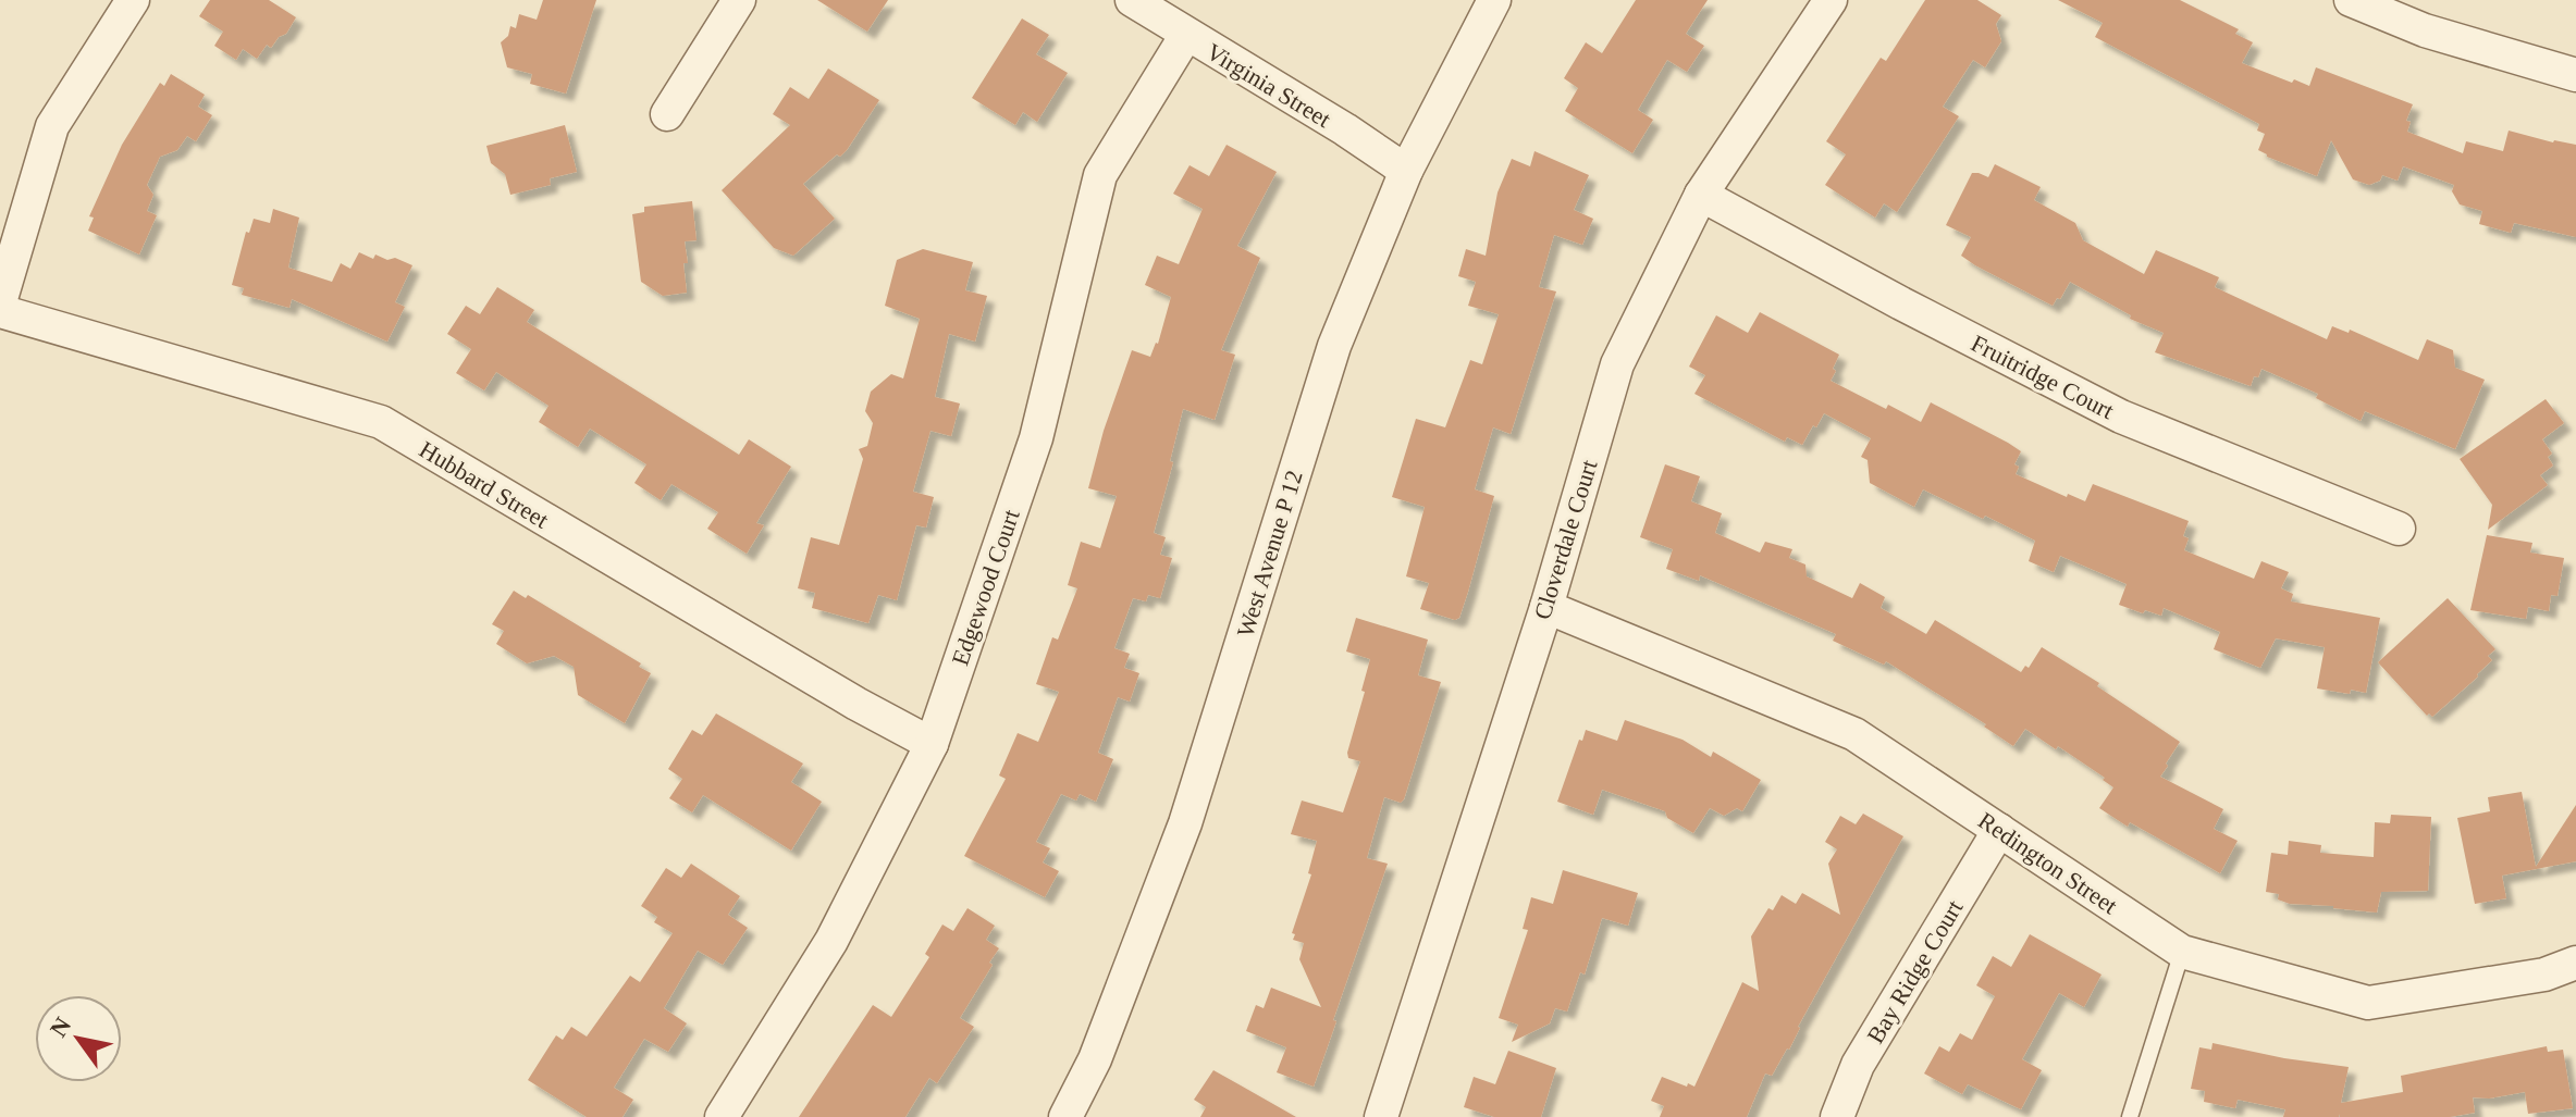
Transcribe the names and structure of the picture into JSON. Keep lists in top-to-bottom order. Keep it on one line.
{"streets":{"street":["Virginia Street","Fruitridge Court","Hubbard Street","Cloverdale Court","West Avenue P 12","Edgewood Court","Redington Street","Bay Ridge Court"]},"crossings":[["Virginia Street","West Avenue P 12"],["Virginia Street","Edgewood Court"],["Fruitridge Court","Cloverdale Court"],["Hubbard Street","Edgewood Court"],["Cloverdale Court","Redington Street"],["Redington Street","Bay Ridge Court"]],"north":"top left"}
